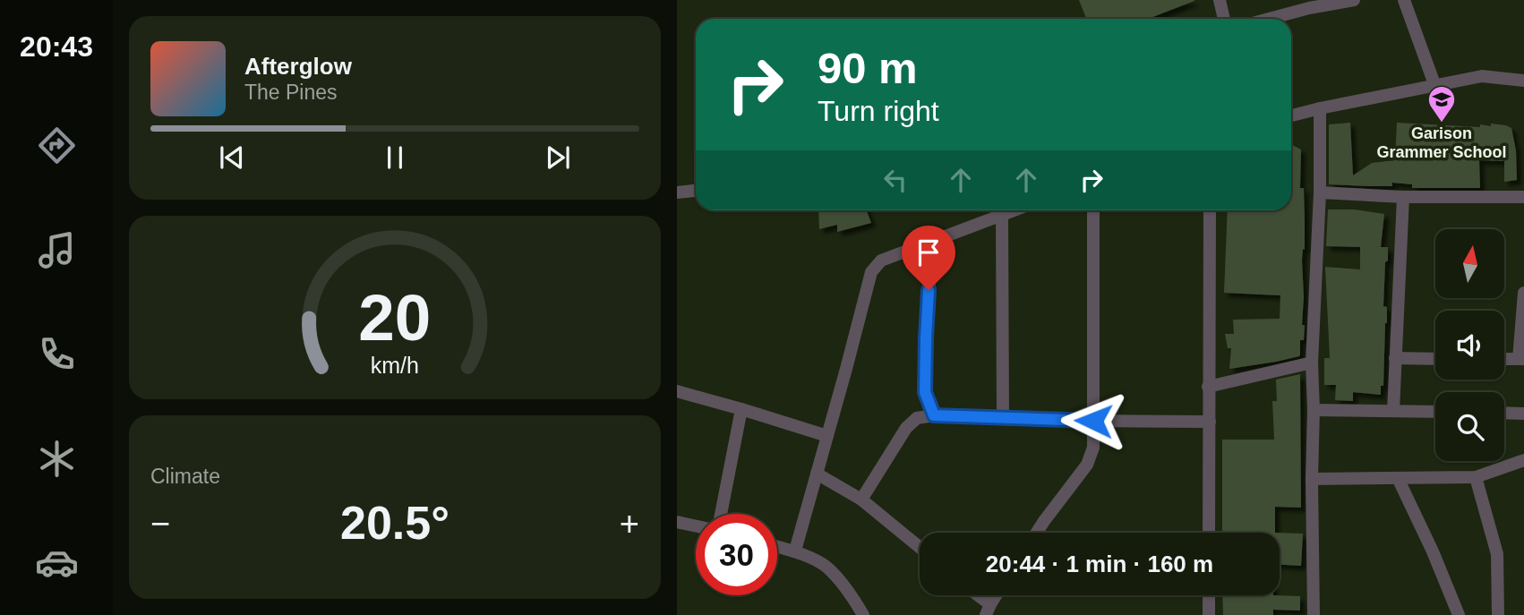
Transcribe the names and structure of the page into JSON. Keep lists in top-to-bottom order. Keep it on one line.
{"places":{"school or university":["Garison Grammer School"]},"north":"top","page":{"tabs":"20:43","turn":["90 m","Turn right"],"song":["Afterglow","The Pines"],"tile":"Climate","heat":["−","20.5°","+"],"limit":"30","trip":"20:44 · 1 min · 160 m","gauge":["20","km/h"]}}
